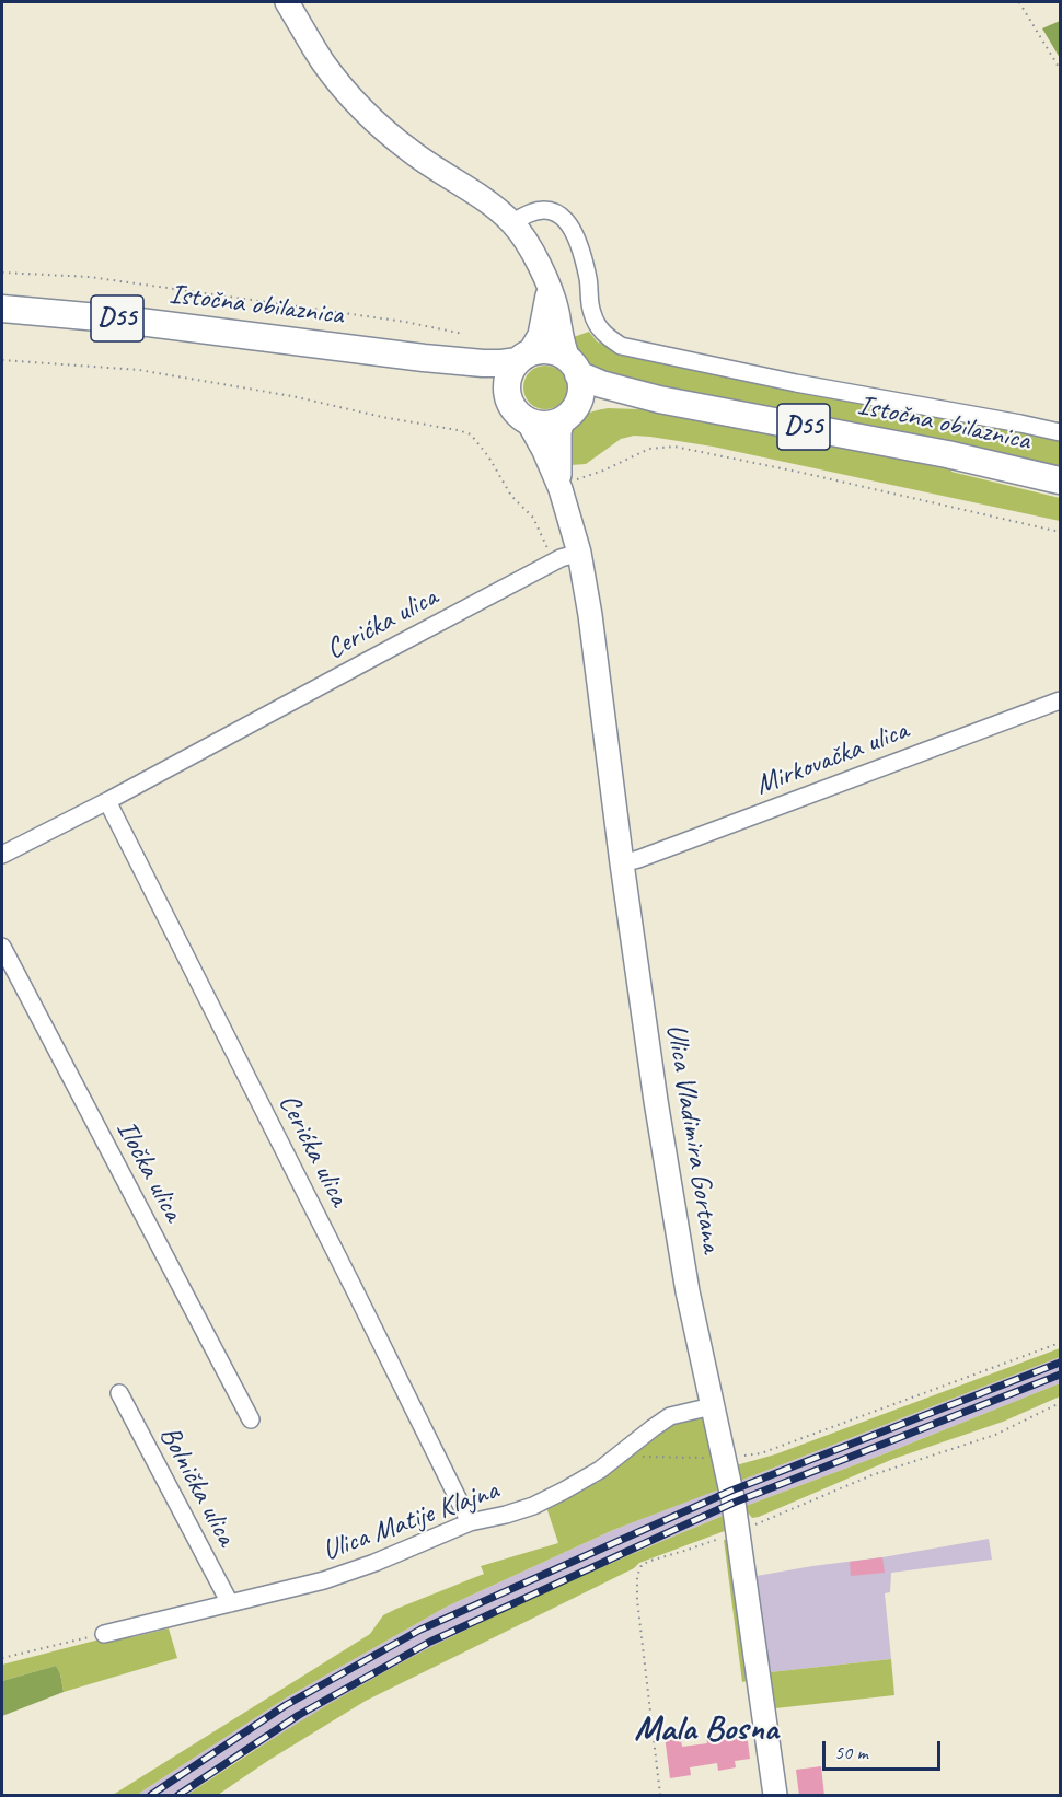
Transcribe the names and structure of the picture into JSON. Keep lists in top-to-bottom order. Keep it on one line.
{"streets":{"main road":["Istočna obilaznica","D55","Ulica Vladimira Gortana"],"street":["Cerićka ulica","Mirkovačka ulica","Iločka ulica","Bolnička ulica","Ulica Matije Klajna"]},"crossings":[["Istočna obilaznica","D55"],["Istočna obilaznica","Ulica Vladimira Gortana"],["D55","Ulica Vladimira Gortana"],["Cerićka ulica","Ulica Vladimira Gortana"],["Cerićka ulica","Ulica Matije Klajna"],["Mirkovačka ulica","Ulica Vladimira Gortana"],["Ulica Vladimira Gortana","Ulica Matije Klajna"],["Bolnička ulica","Ulica Matije Klajna"]],"districts":["Mala Bosna"],"scale_bar":"50 m"}
